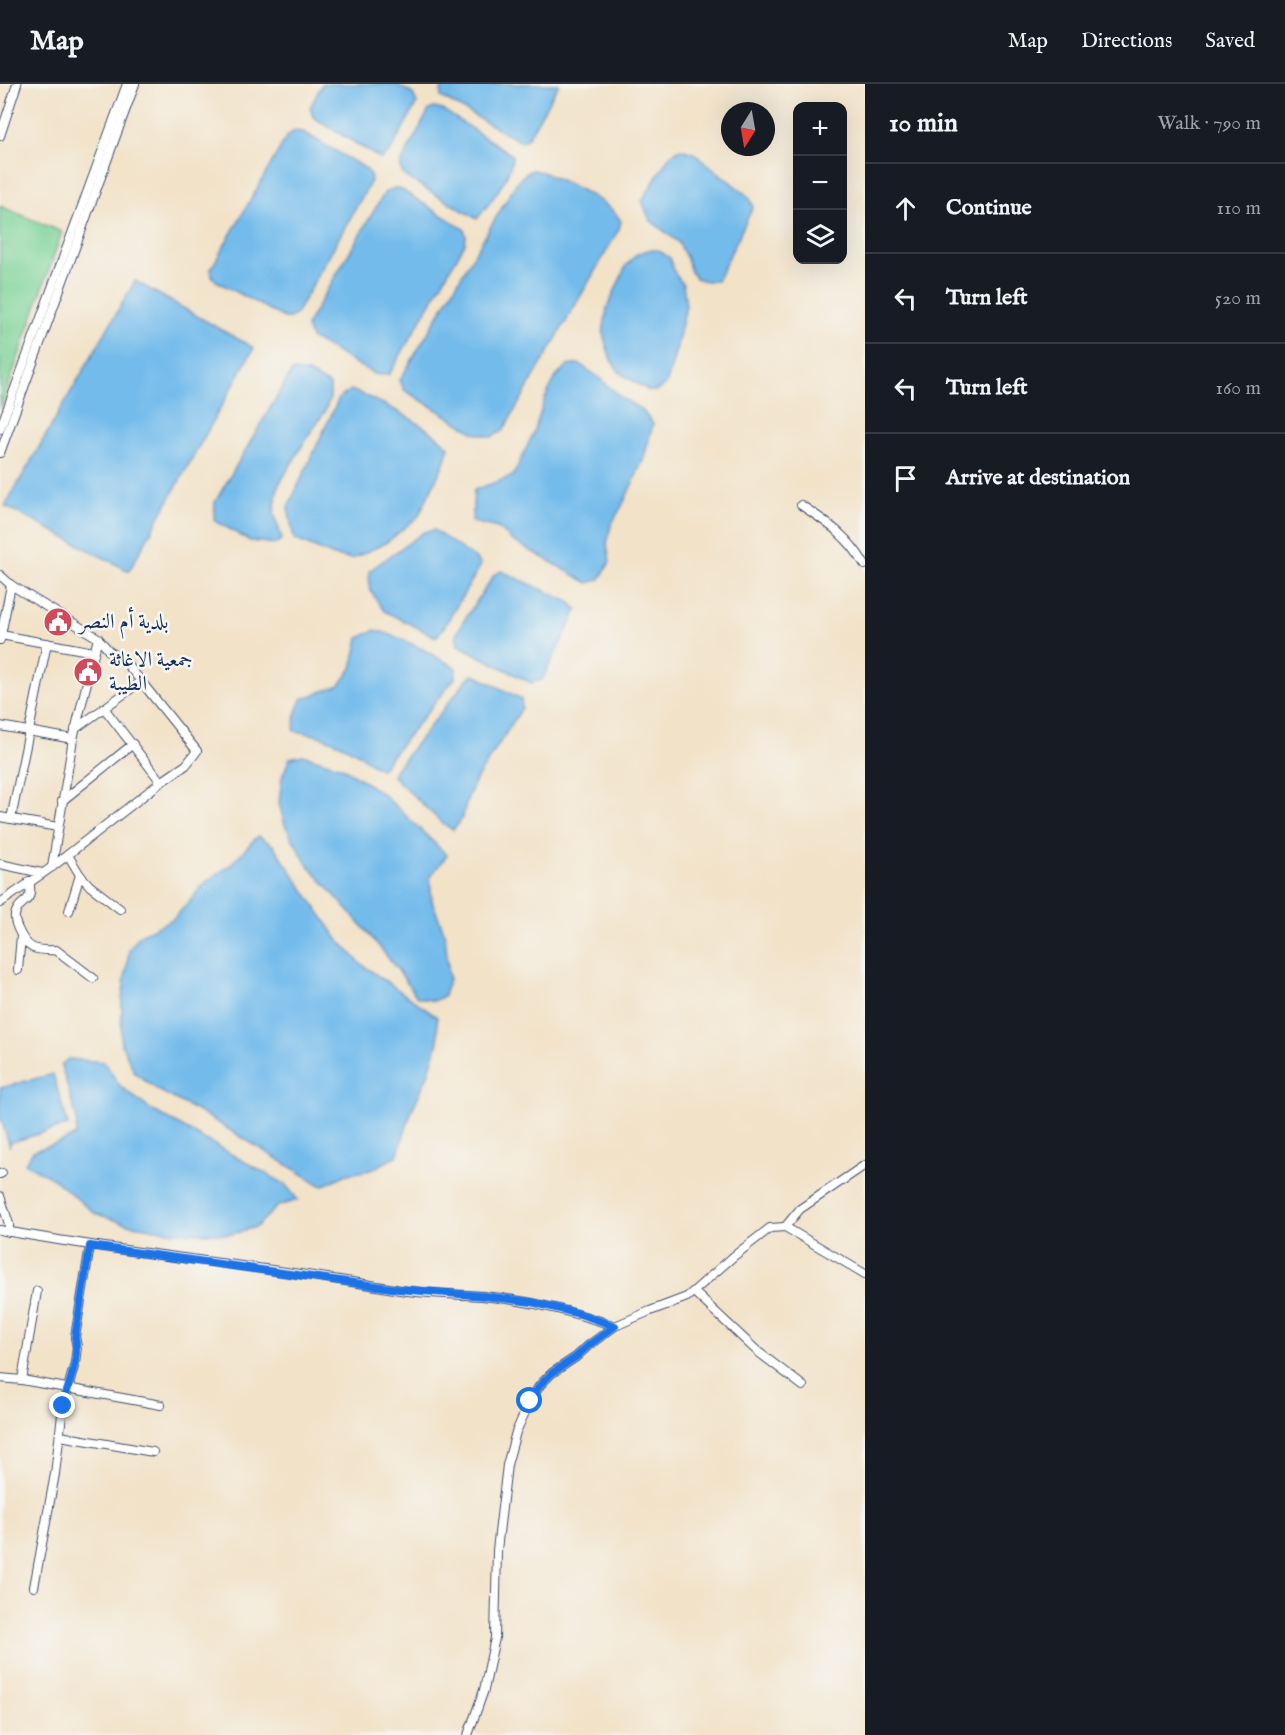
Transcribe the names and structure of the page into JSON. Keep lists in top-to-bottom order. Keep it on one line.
{"places":{"public building":["بلدية أم النصر","جمعية الاغاثة الطيبة"]},"north":"bottom","page":{"header":"Map","nav":["Map","Directions","Saved"],"heading":["10 min","Walk · 790 m"],"map_buttons":["+","−"],"list":[["Continue","110 m"],["Turn left","520 m"],["Turn left","160 m"],"Arrive at destination"]}}
